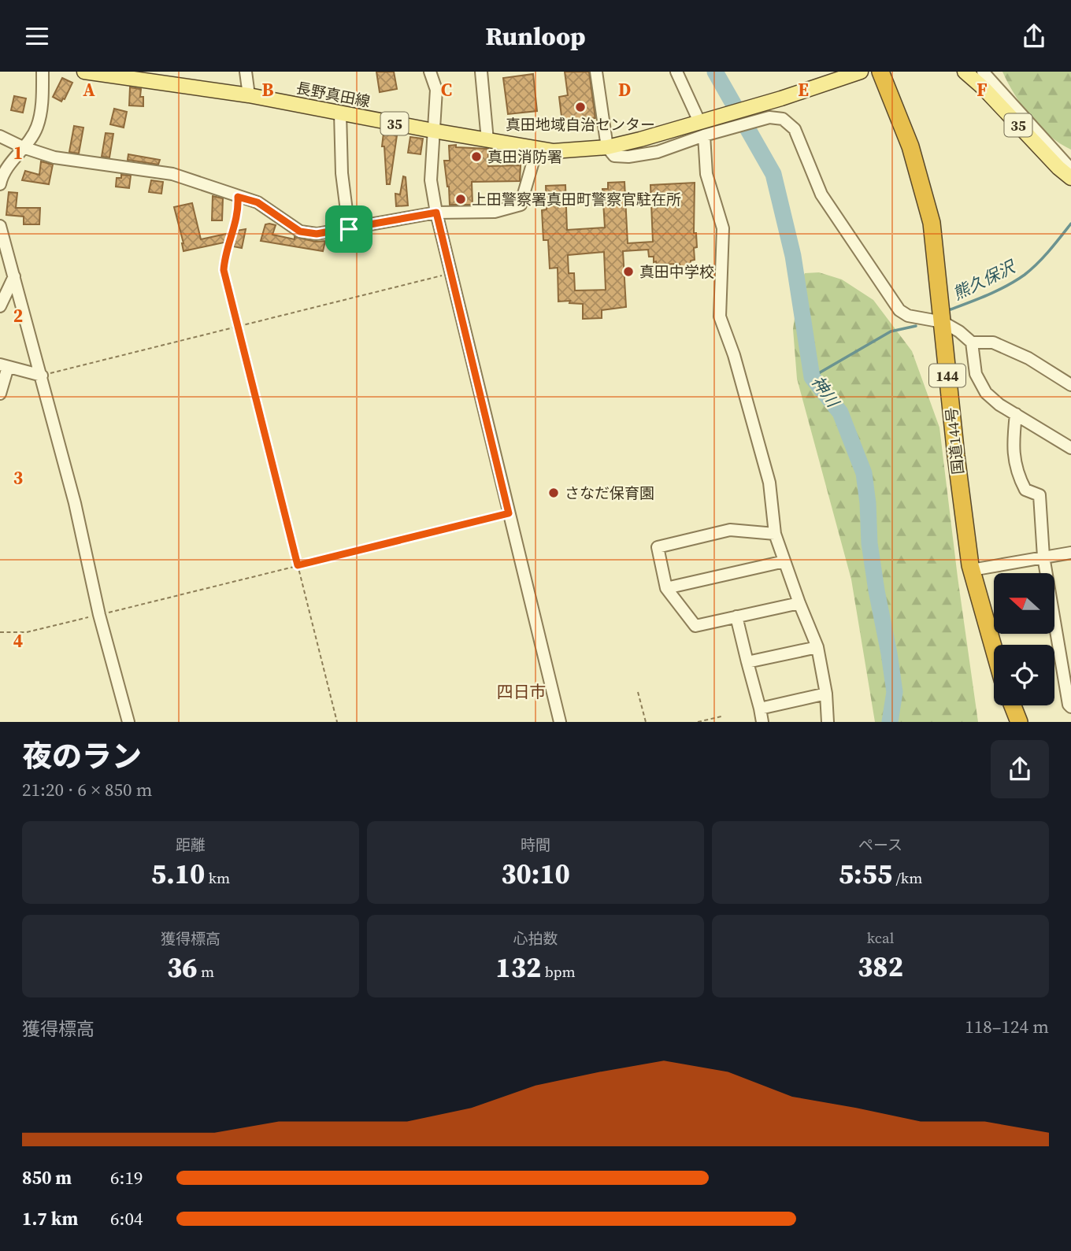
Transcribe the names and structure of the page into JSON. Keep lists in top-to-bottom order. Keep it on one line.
{"streets":{"highway":["144","国道144号"],"main road":["長野真田線","35"]},"districts":["四日市"],"water":["熊久保沢","神川"],"places":["真田地域自治センター","真田消防署","上田警察署真田町警察官駐在所","真田中学校","さなだ保育園"],"north":"left","page":{"header":"Runloop","heading":["夜のラン","21:20 · 6 × 850 m"],"stats":[["距離","5.10 km"],["時間","30:10"],["ペース","5:55 /km"],["獲得標高","36 m"],["心拍数","132 bpm"],["kcal","382"]],"chart":["獲得標高","118–124 m"],"list":[{"name":"850 m","note":"6:19"},{"name":"1.7 km","note":"6:04"}]},"grid":{"columns":["A","B","C","D","E","F"],"rows":["1","2","3","4"]}}
